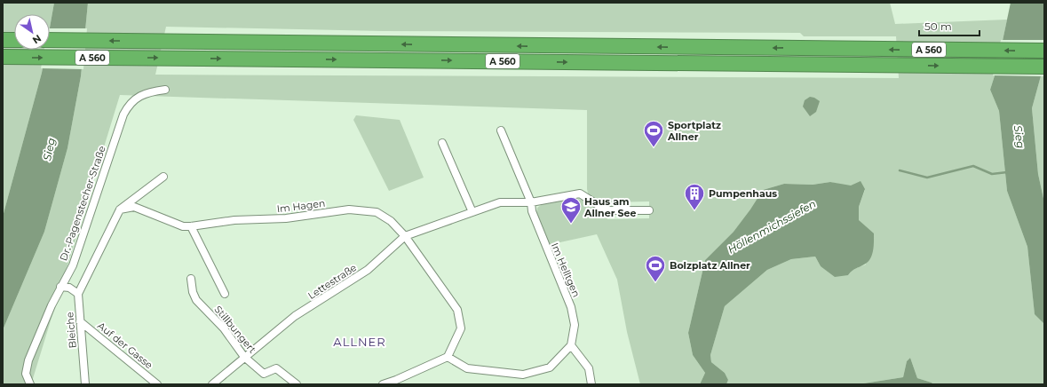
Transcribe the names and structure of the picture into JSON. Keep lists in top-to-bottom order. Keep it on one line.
{"streets":{"highway":["A 560"],"street":["Dr.-Pagenstecher-Straße","Im Hagen","Im Helltgen","Lettestraße","Stillbungert","Bleiche","Auf der Gasse"]},"crossings":[["Im Hagen","Lettestraße"],["Im Helltgen","Lettestraße"],["Lettestraße","Stillbungert"],["Bleiche","Auf der Gasse"]],"districts":["ALLNER"],"water":["Sieg","Höllenmichssiefen"],"places":{"sports":["Sportplatz Allner","Bolzplatz Allner"],"building":["Pumpenhaus"],"school or university":["Haus am Allner See"]},"scale_bar":"50 m","north":"bottom right"}
